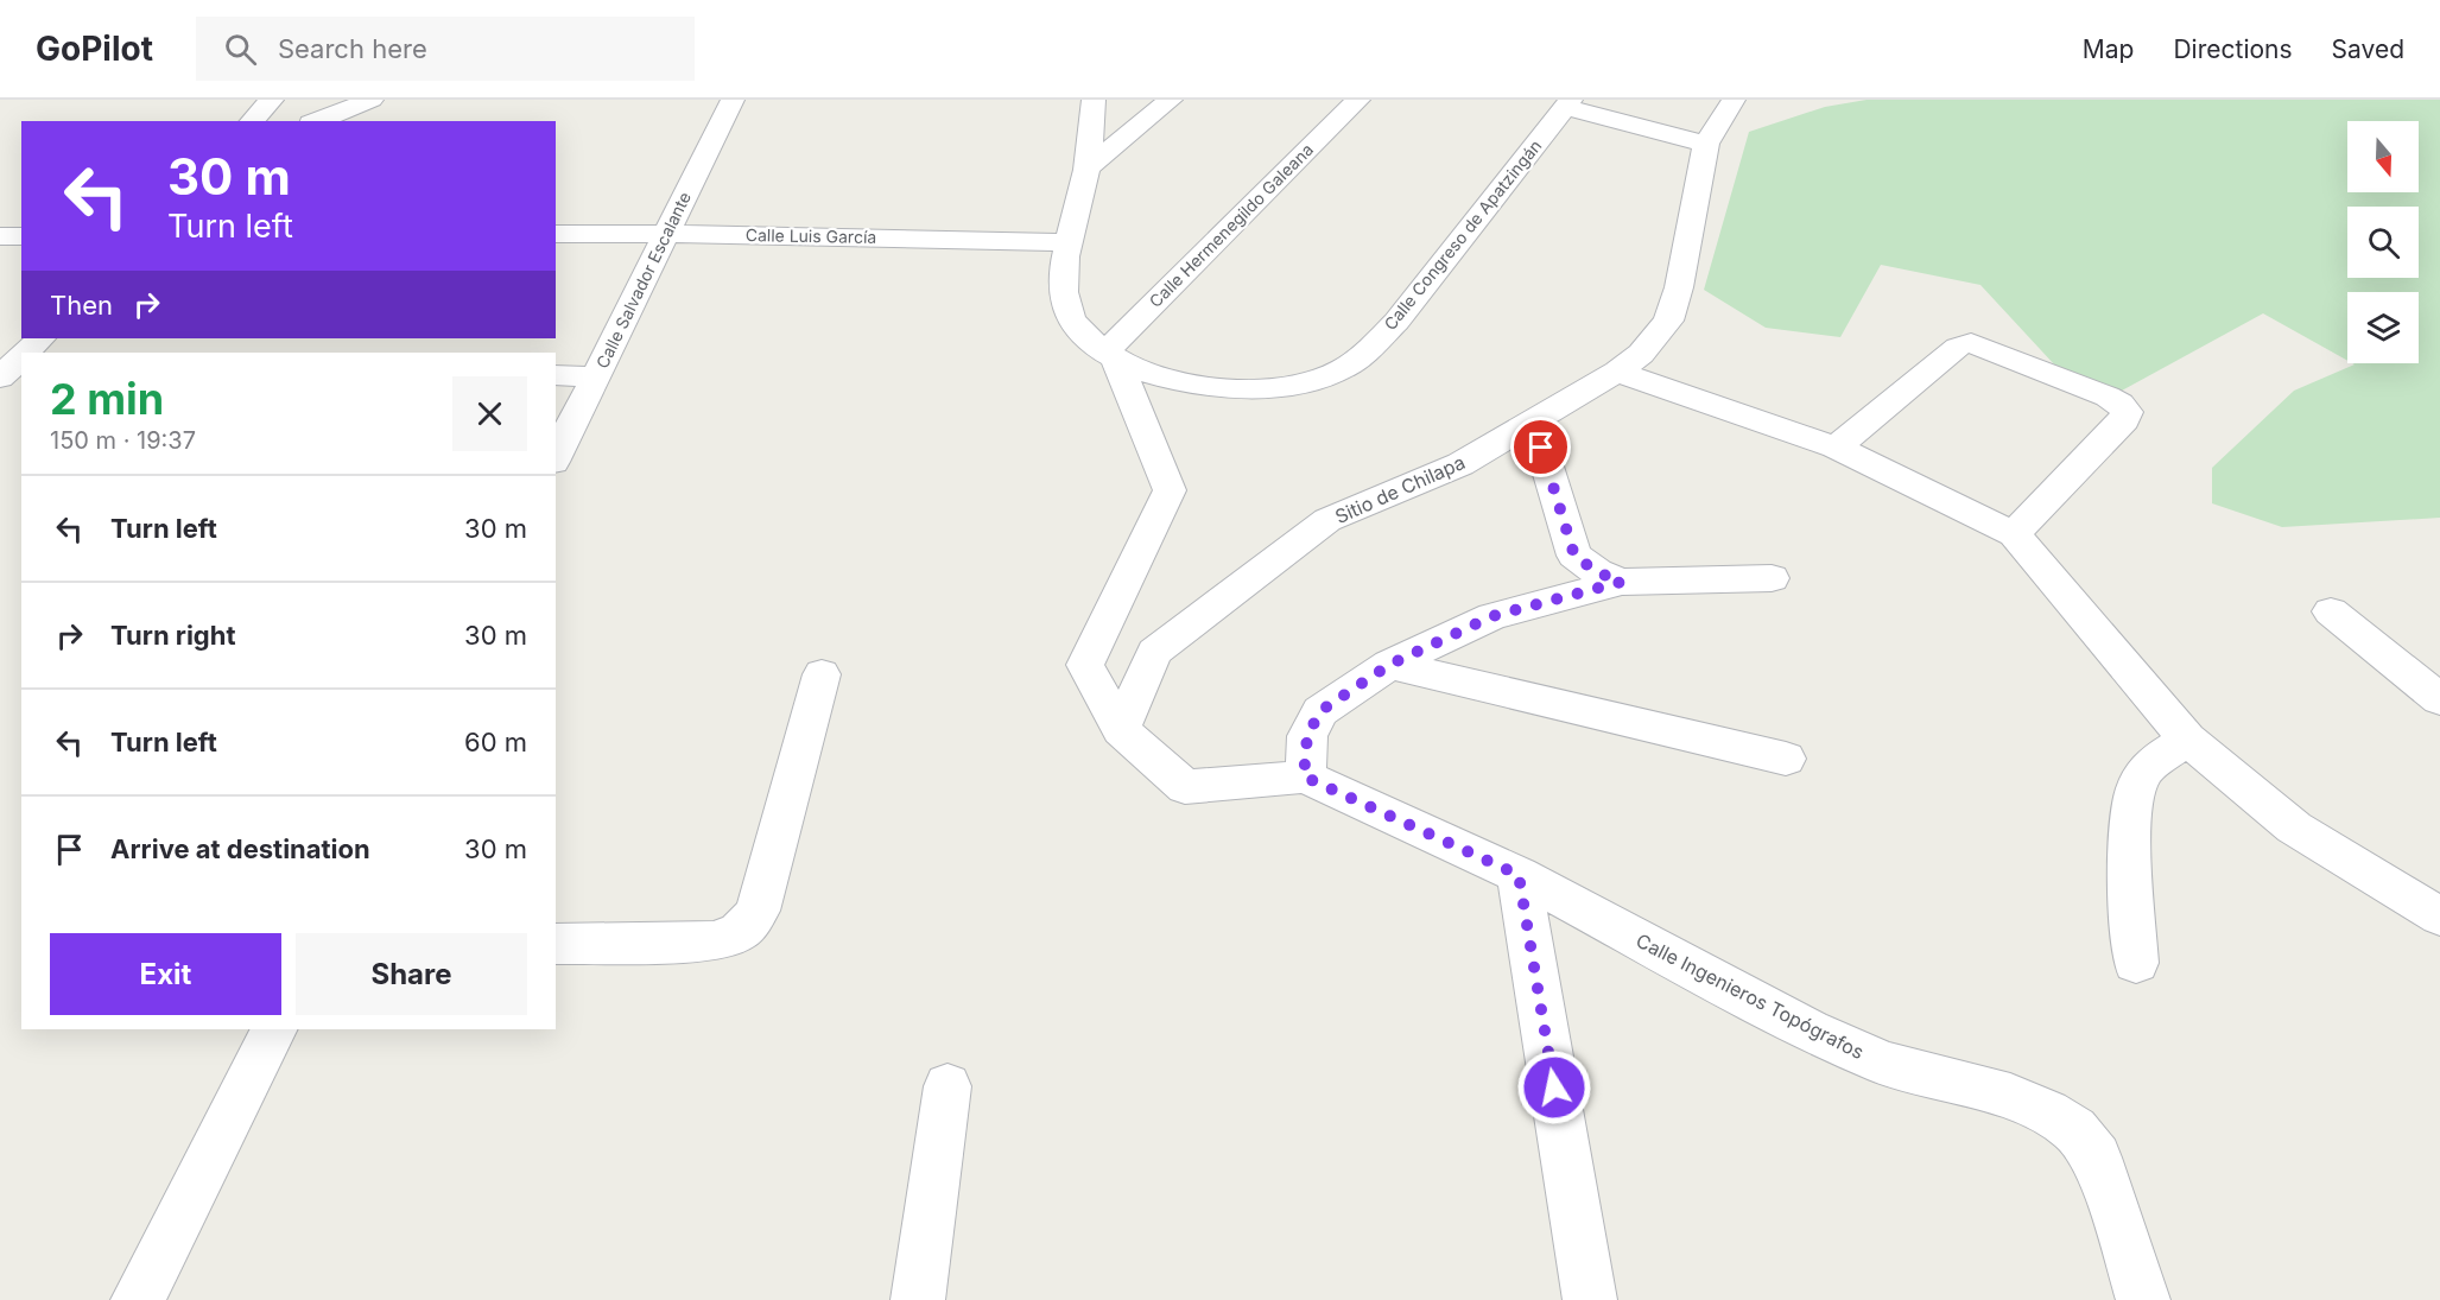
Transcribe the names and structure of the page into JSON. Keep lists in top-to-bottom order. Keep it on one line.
{"streets":{"street":["Calle Hermenegildo Galeana","Calle Congreso de Apatzingán","Calle Luis García","Calle Salvador Escalante","Sitio de Chilapa","Calle Ingenieros Topógrafos"]},"crossings":[["Calle Hermenegildo Galeana","Calle Congreso de Apatzingán"],["Calle Luis García","Calle Salvador Escalante"]],"north":"bottom","page":{"header":"GoPilot","search":"Search here","nav":["Map","Directions","Saved"],"turn":["30 m","Turn left"],"then":"Then","heading":["2 min","150 m · 19:37"],"list":[{"name":"Turn left","value":"30 m"},{"name":"Turn right","value":"30 m"},{"name":"Turn left","value":"60 m"},{"name":"Arrive at destination","value":"30 m"}],"buttons":["Exit","Share"]}}
